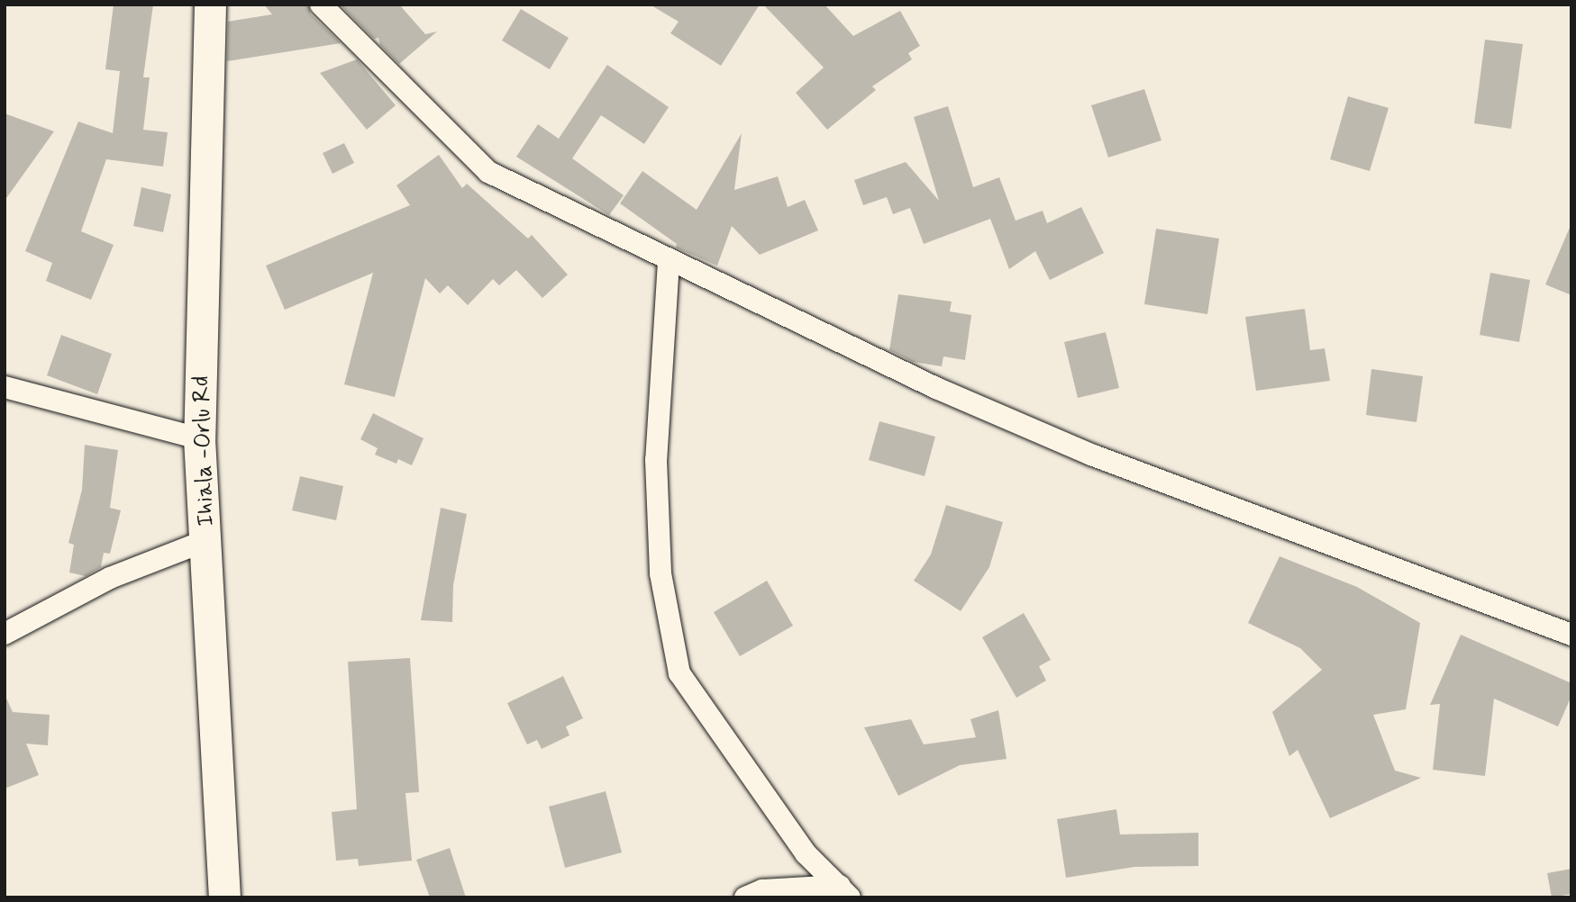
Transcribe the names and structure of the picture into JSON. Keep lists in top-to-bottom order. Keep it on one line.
{"streets":{"main road":["Ihiala -Orlu Rd"]}}
